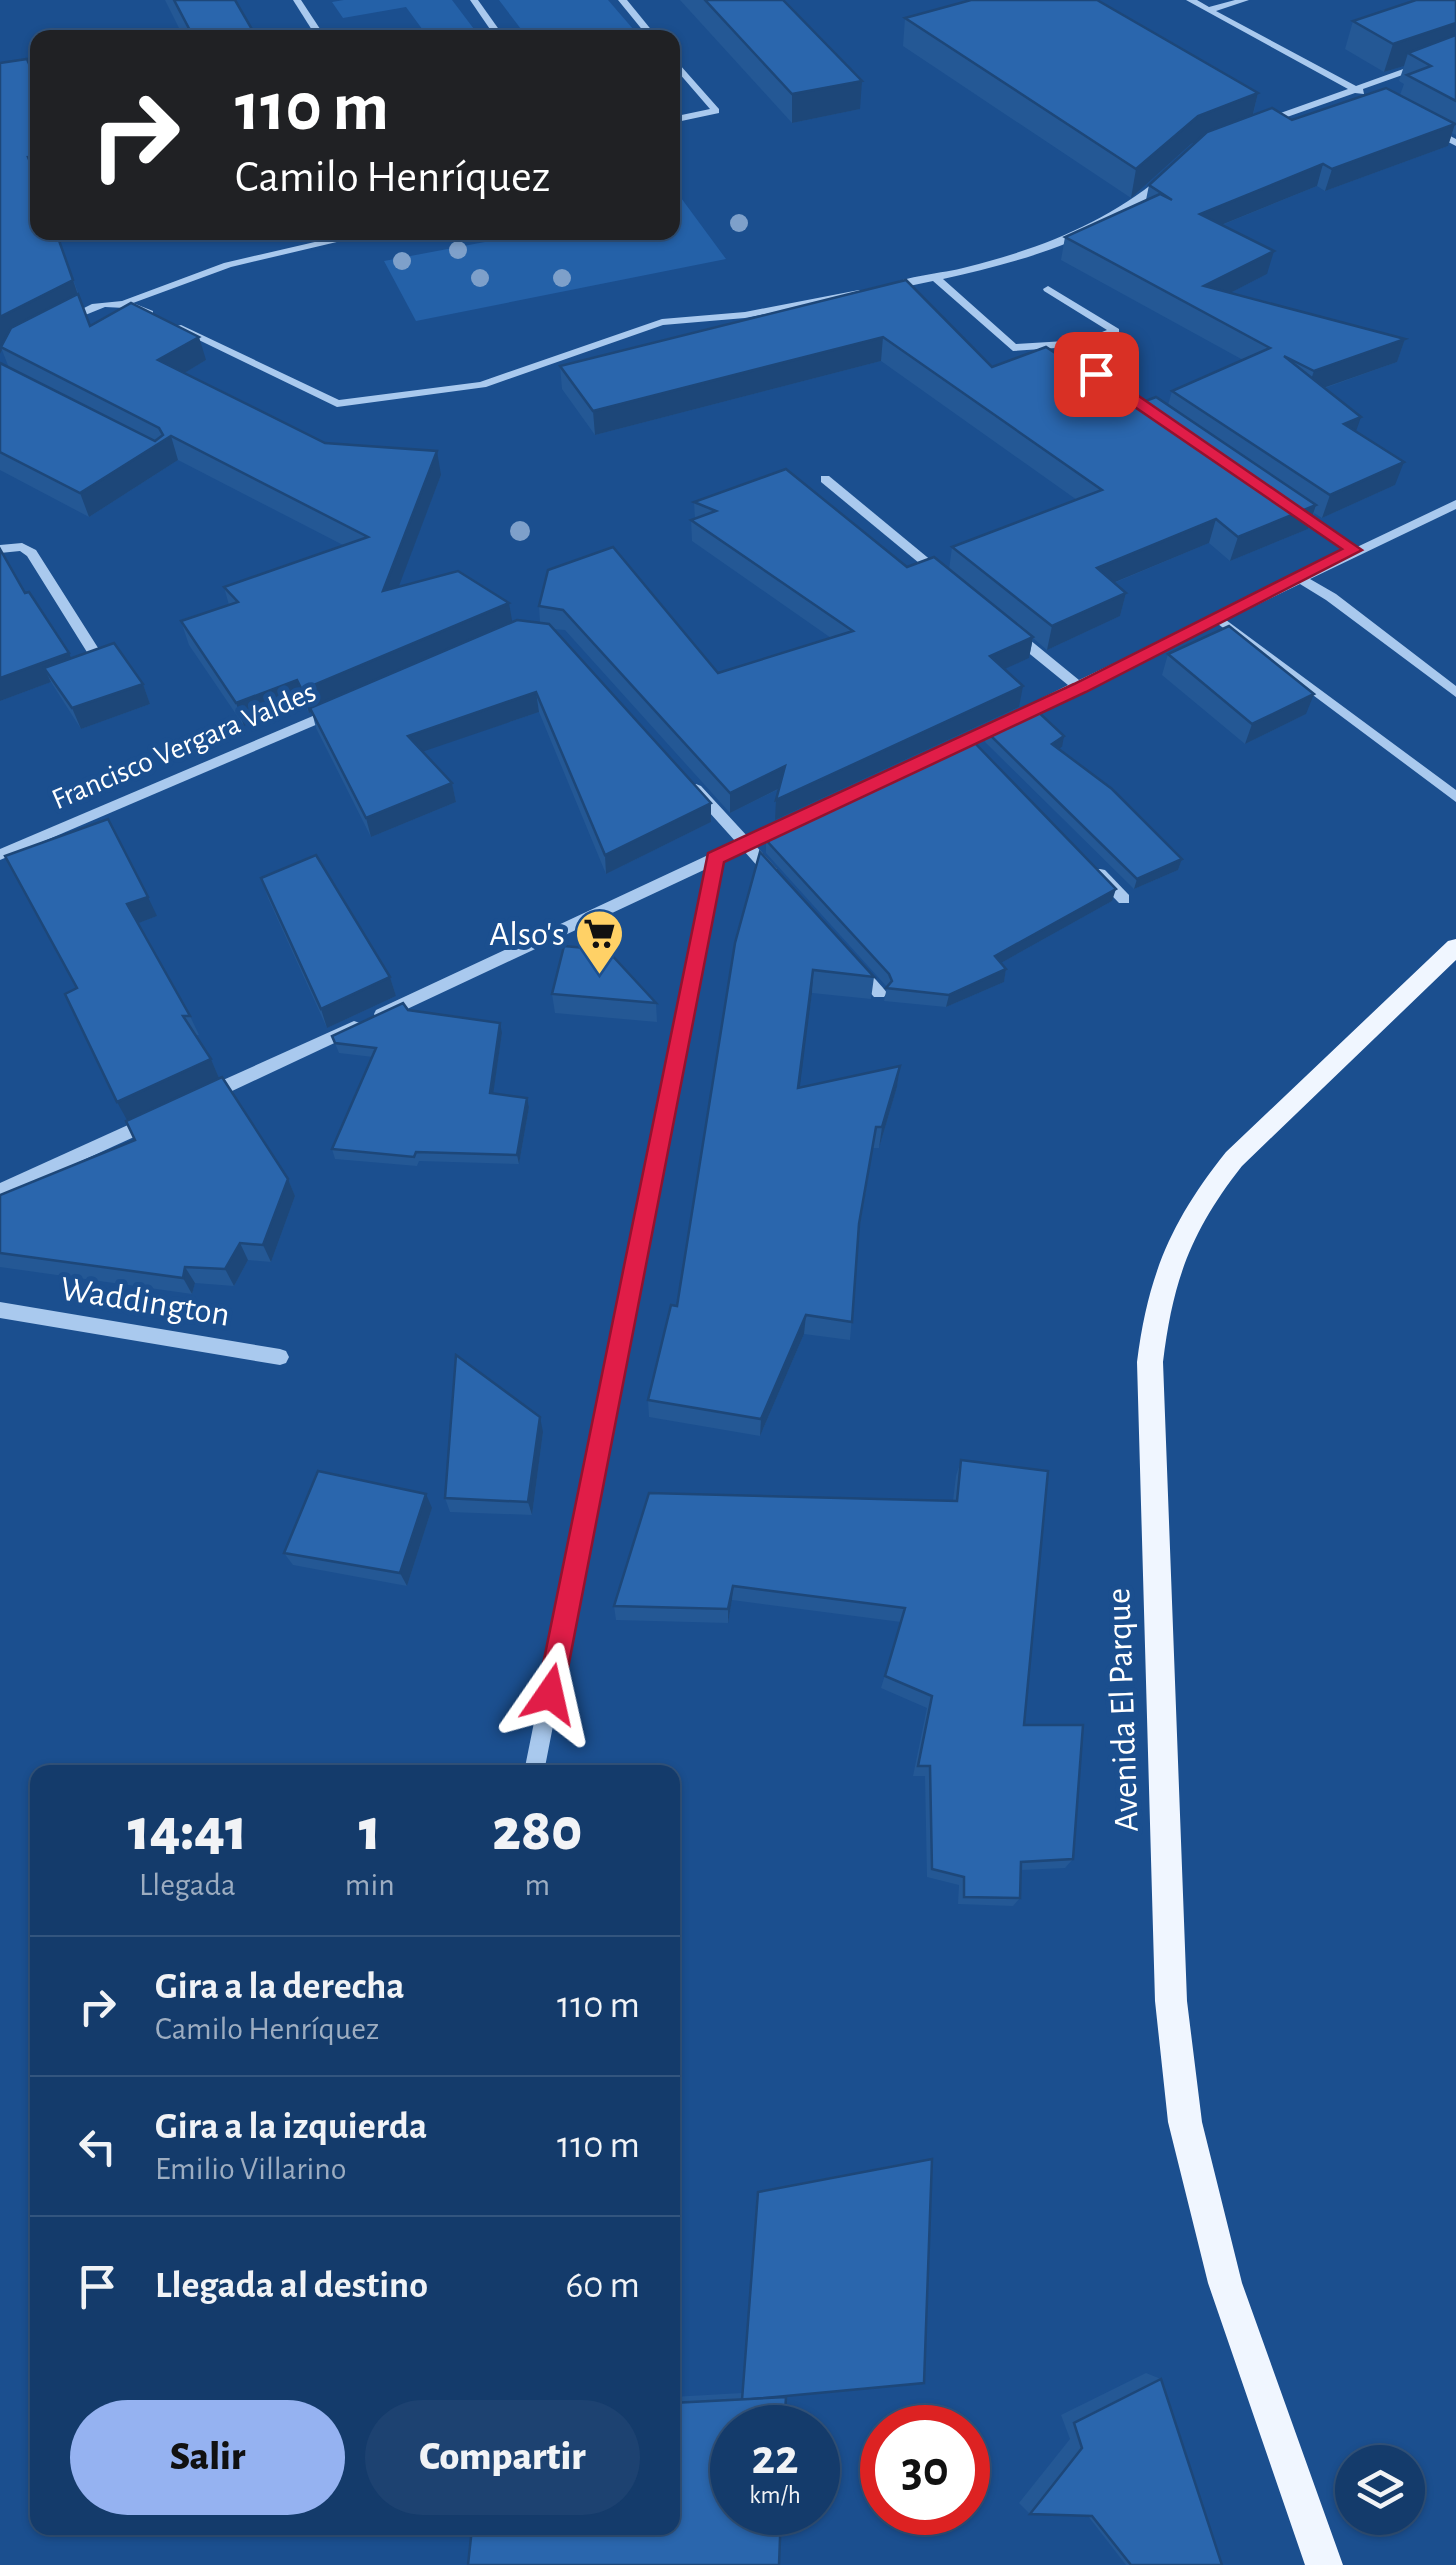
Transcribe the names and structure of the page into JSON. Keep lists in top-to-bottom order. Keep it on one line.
{"streets":{"main road":["Avenida El Parque"],"street":["Francisco Vergara Valdes","Waddington"]},"places":{"supermarket":["Also's"]},"page":{"turn":["110 m","Camilo Henríquez"],"eta":["14:41","Llegada","1","min","280","m"],"list":[{"name":"Gira a la derecha","note":"Camilo Henríquez","value":"110 m"},{"name":"Gira a la izquierda","note":"Emilio Villarino","value":"110 m"},{"name":"Llegada al destino","value":"60 m"}],"buttons":["Salir","Compartir"],"speed":"22 km/h","limit":"30"}}
